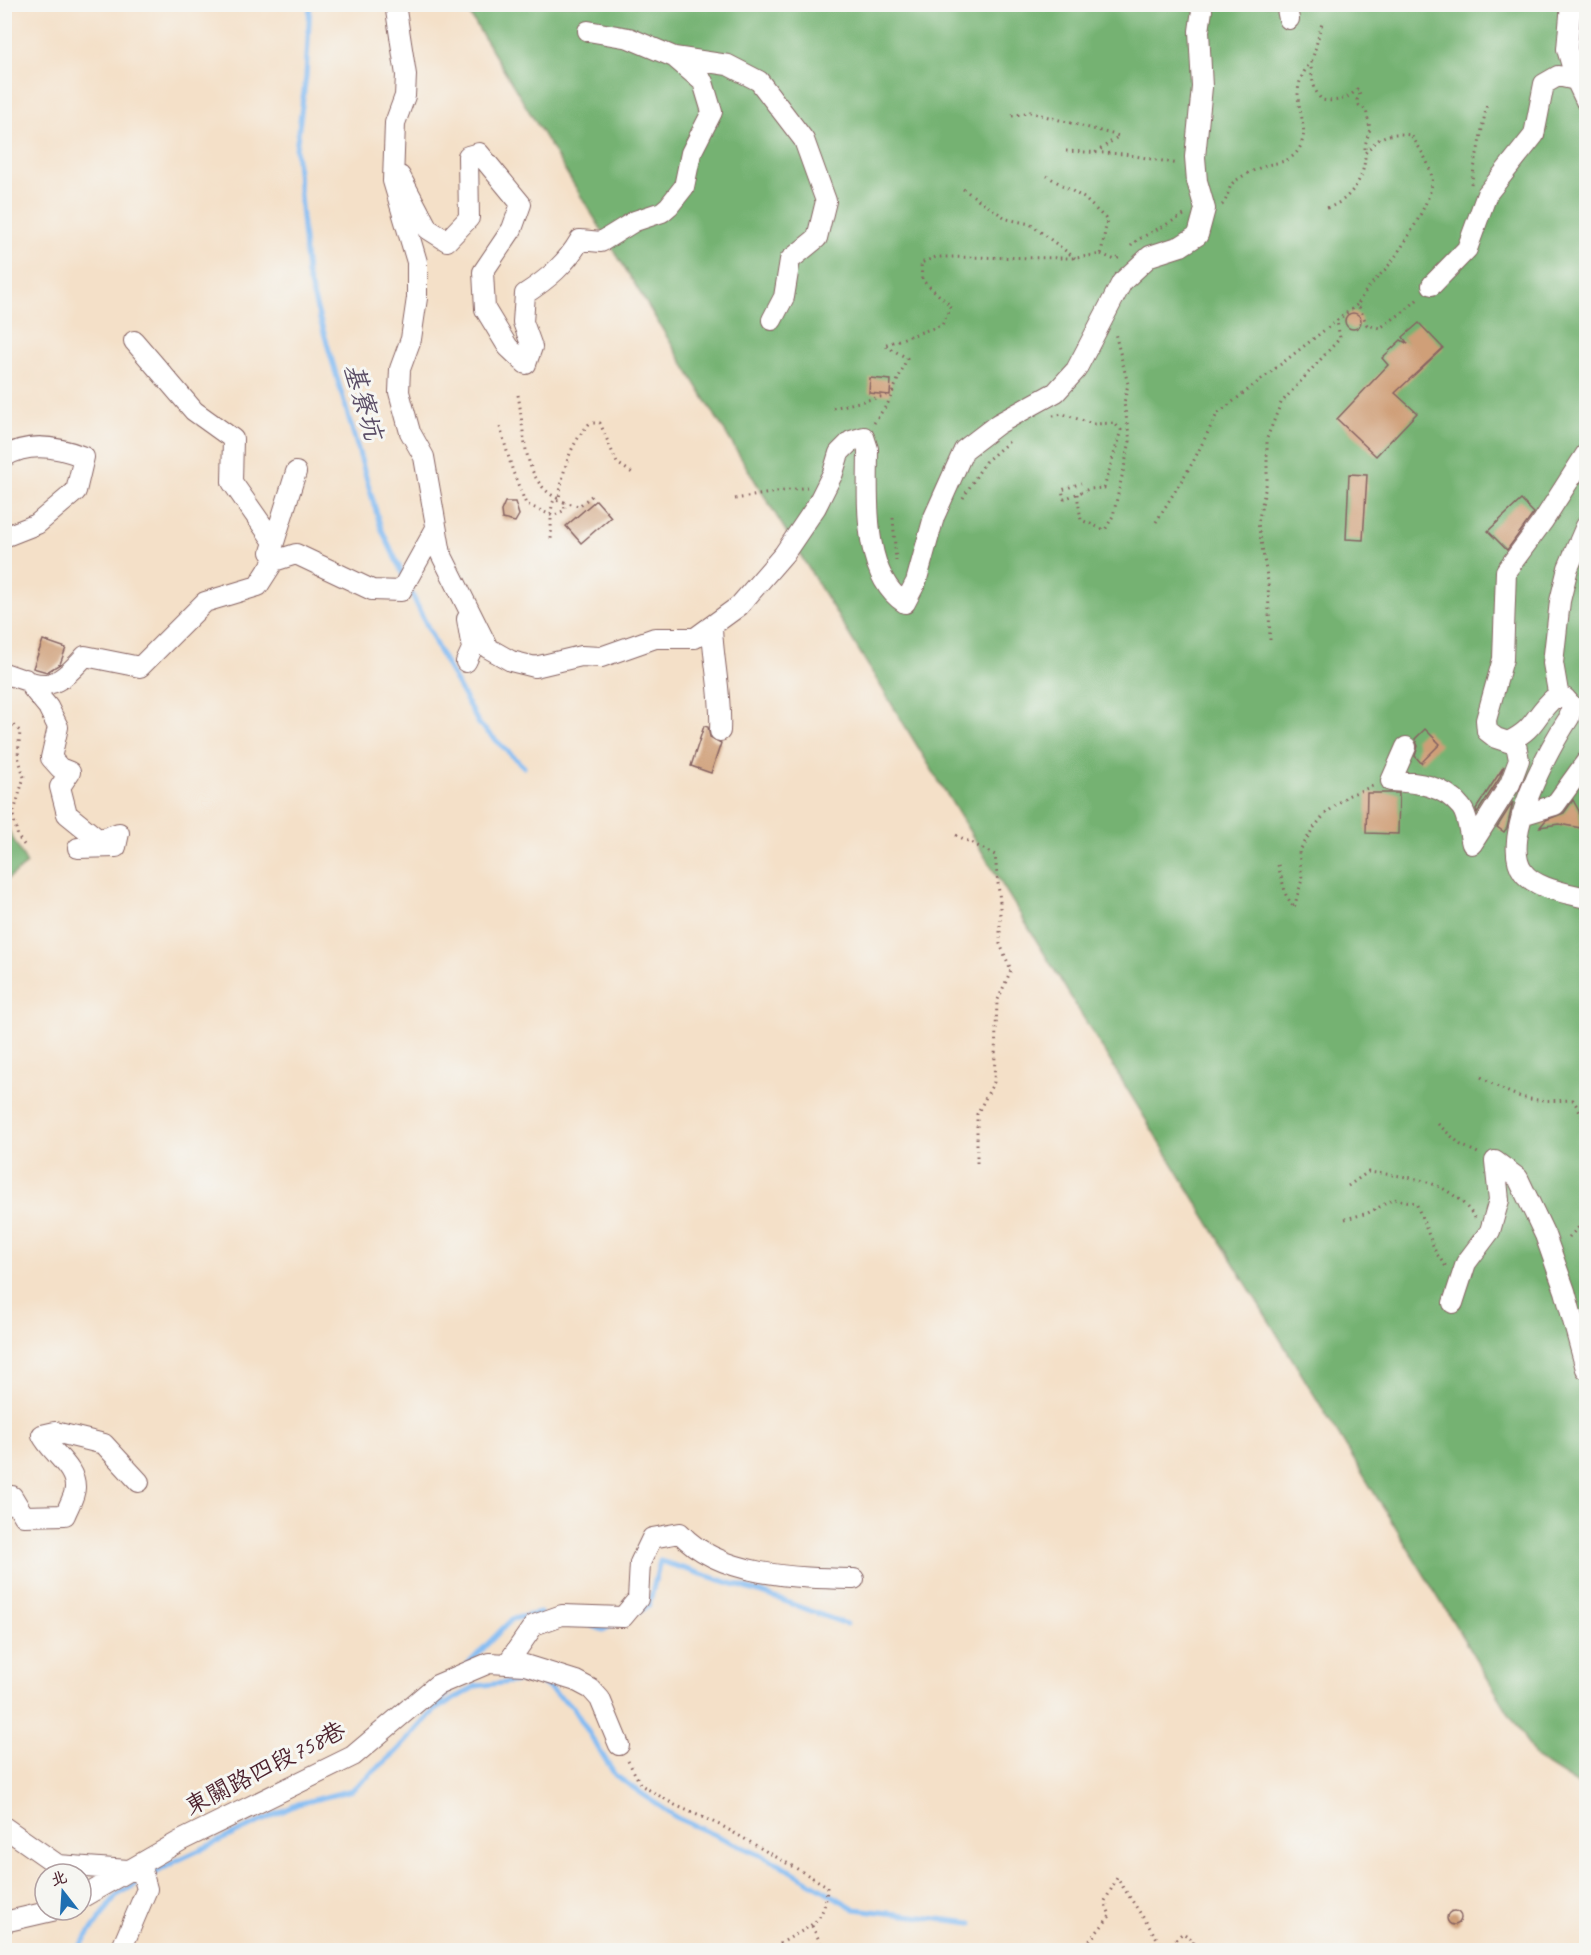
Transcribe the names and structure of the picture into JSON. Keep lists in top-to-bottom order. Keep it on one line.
{"streets":{"street":["東關路四段758巷"]},"water":["基寮坑"],"north":"top"}
